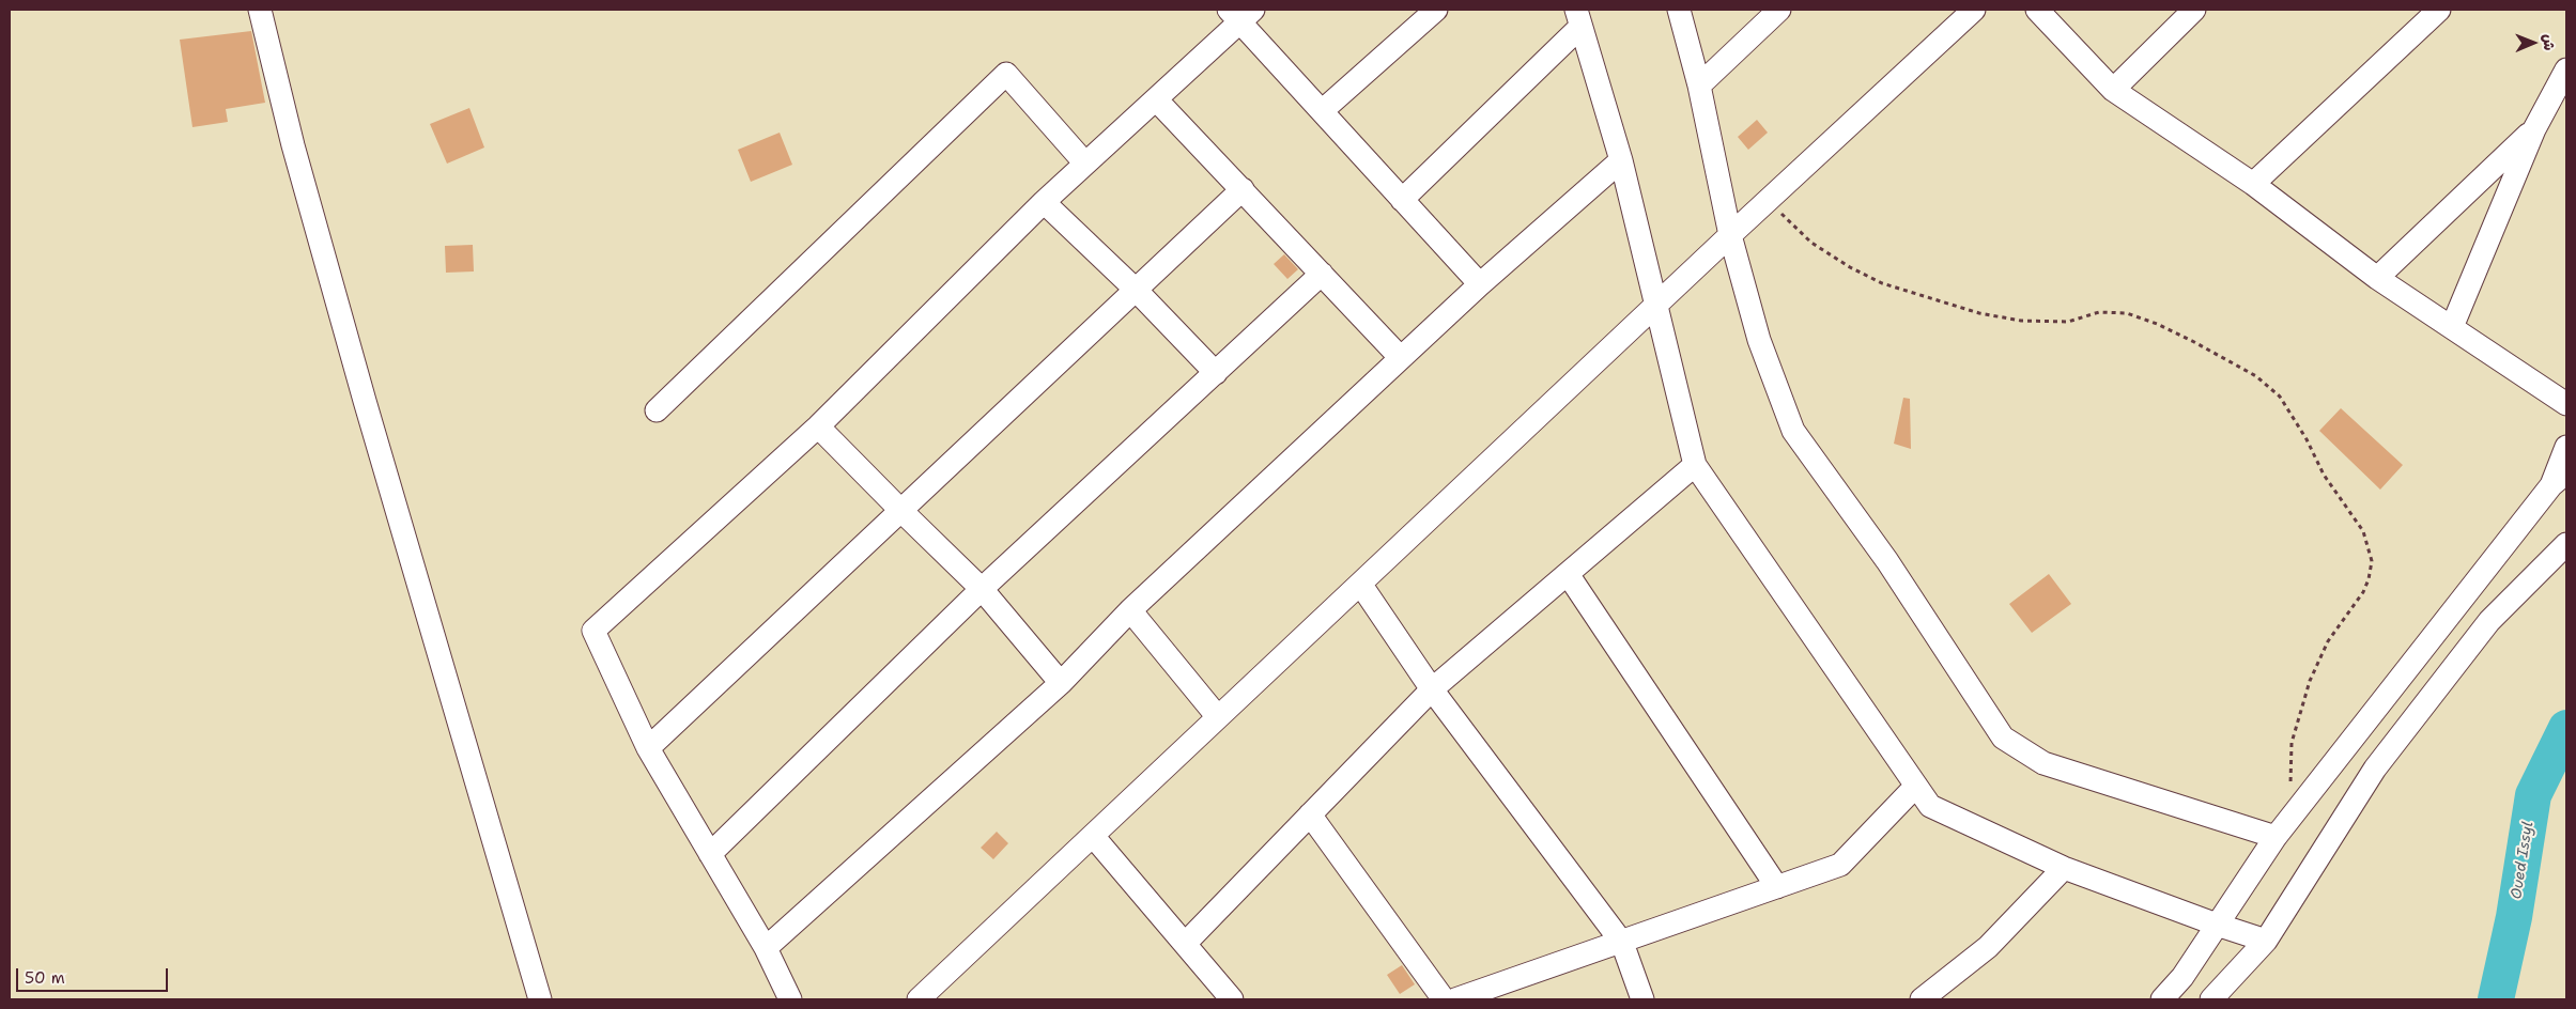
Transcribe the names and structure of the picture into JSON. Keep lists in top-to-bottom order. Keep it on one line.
{"water":["Oued Issyl"],"scale_bar":"50 m","north":"right"}
